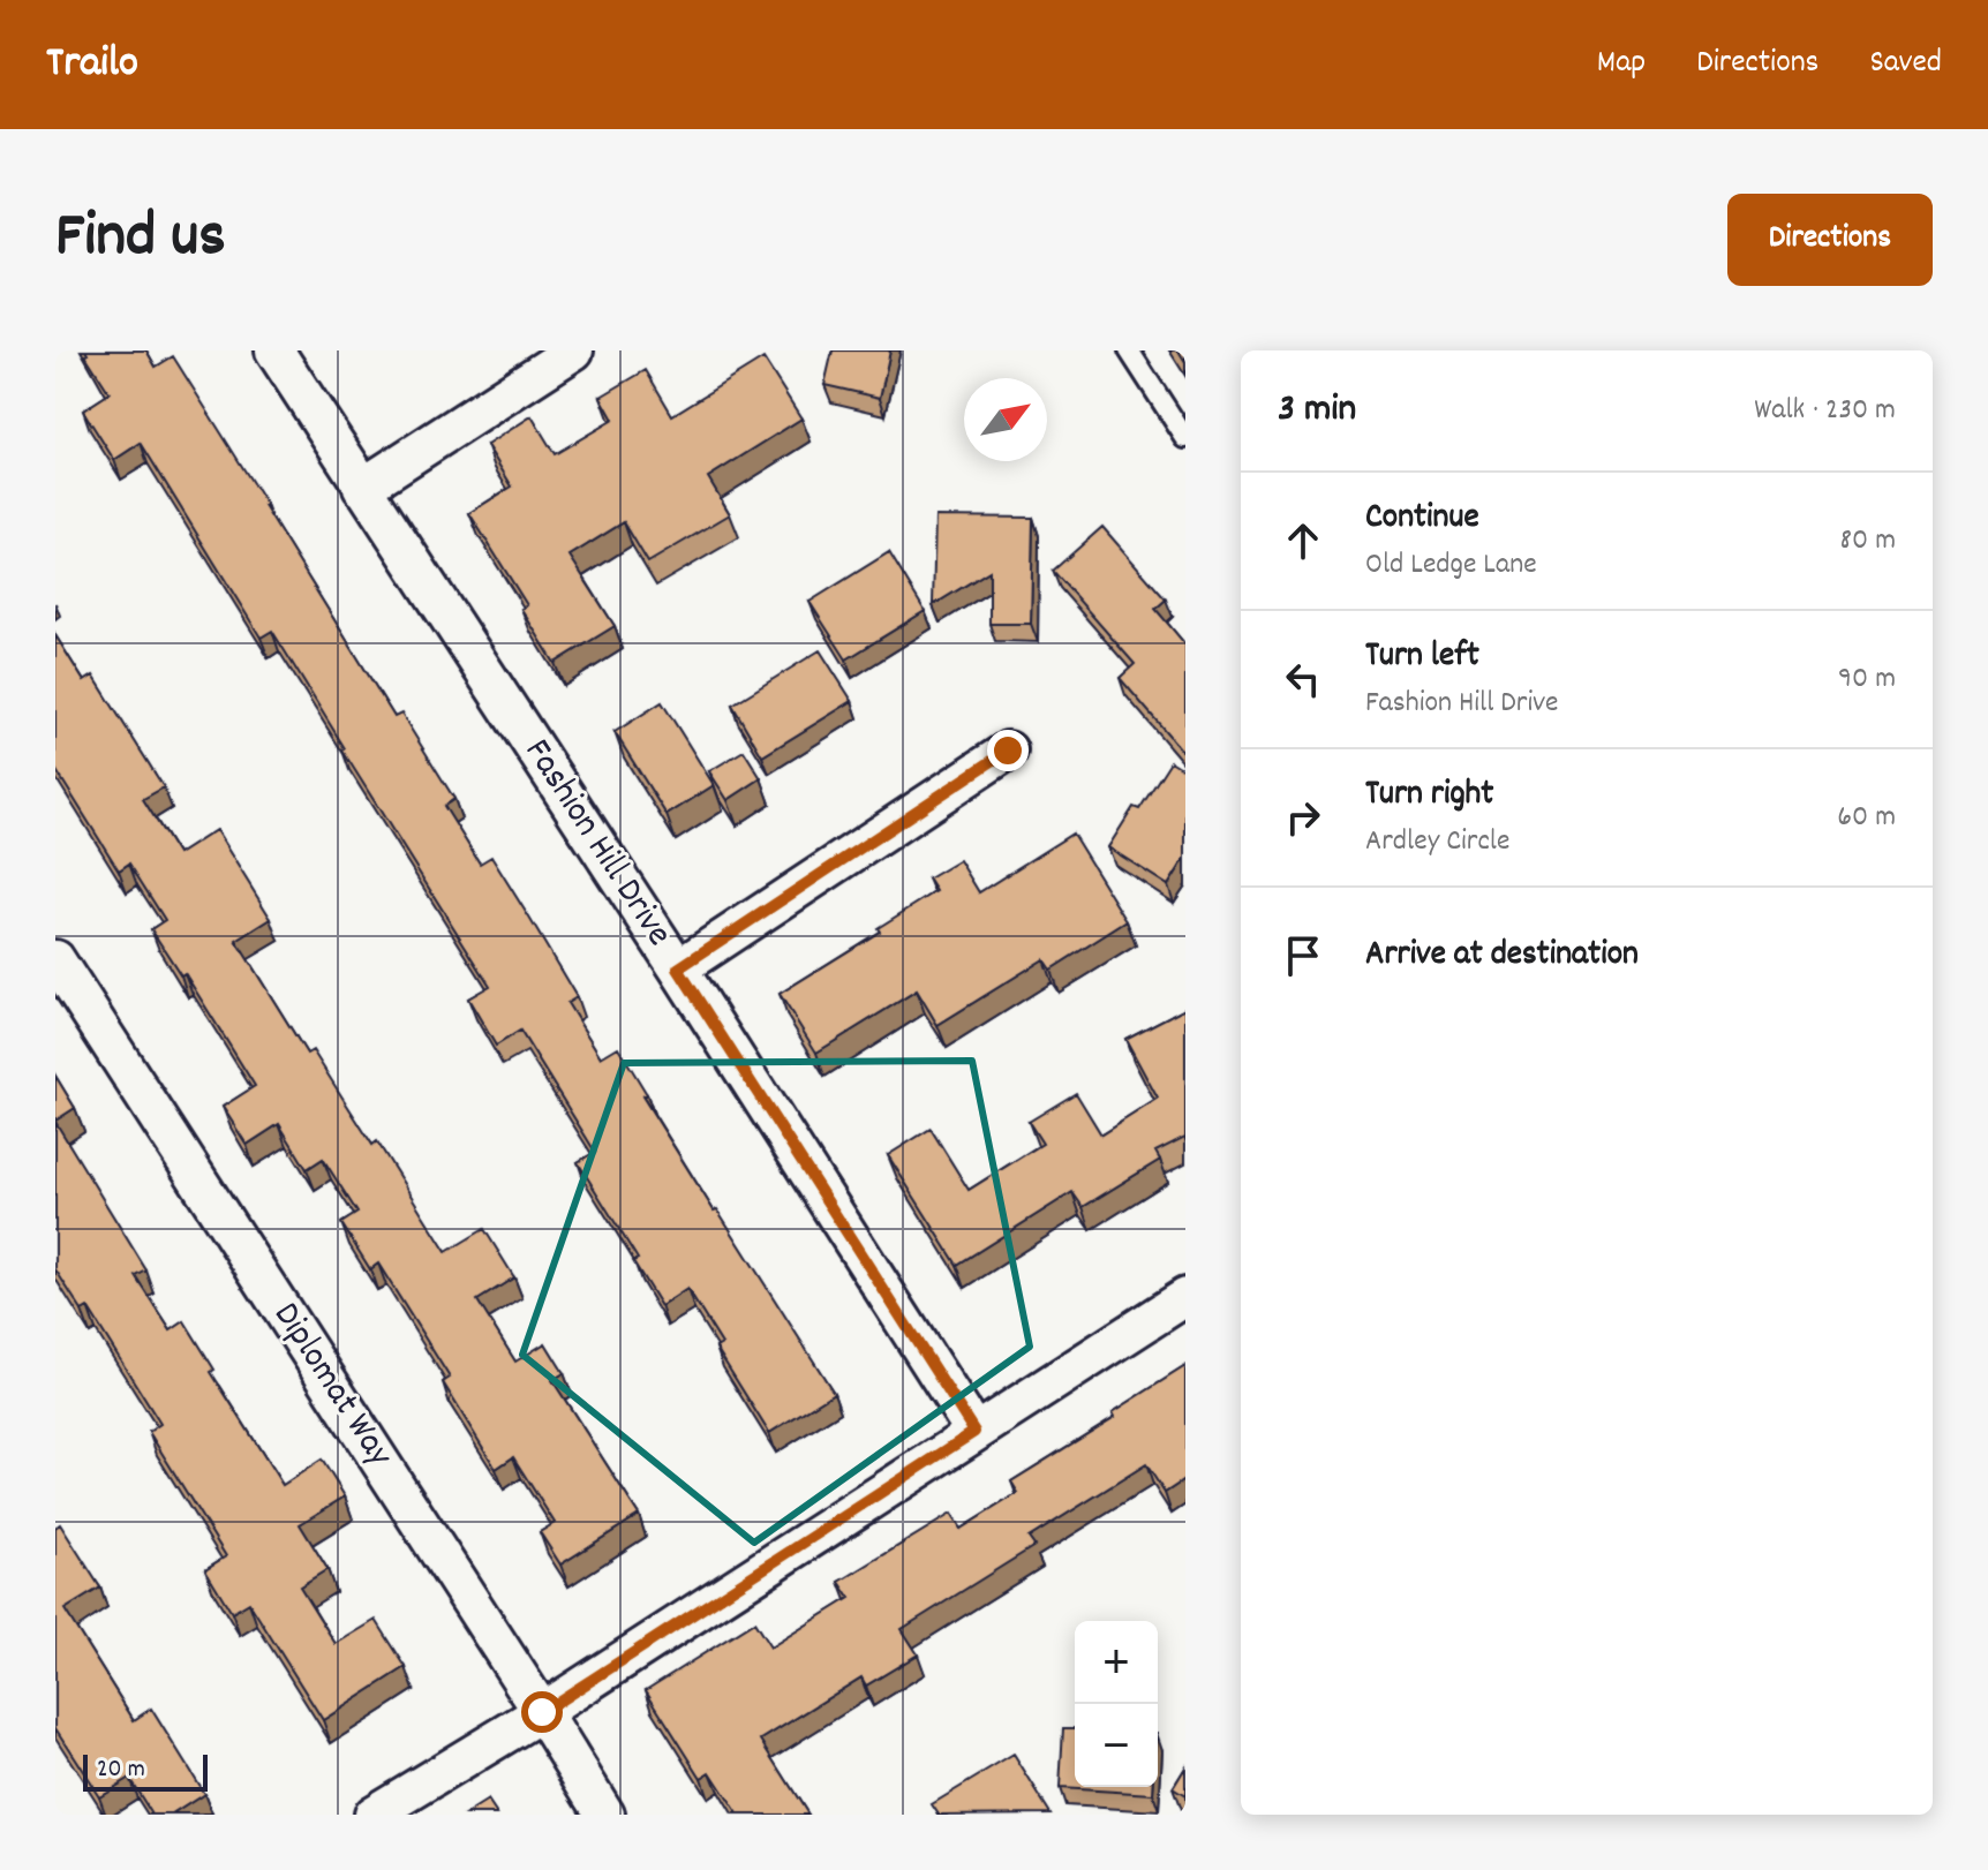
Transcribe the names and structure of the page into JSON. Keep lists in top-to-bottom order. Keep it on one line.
{"streets":{"street":["Fashion Hill Drive","Diplomat Way"]},"scale_bar":"20 m","north":"top right","page":{"header":"Trailo","nav":["Map","Directions","Saved"],"title":"Find us","buttons":"Directions","heading":["3 min","Walk · 230 m"],"list":[["Continue","Old Ledge Lane","80 m"],["Turn left","Fashion Hill Drive","90 m"],["Turn right","Ardley Circle","60 m"],"Arrive at destination"],"map_buttons":["+","−"],"scale":"20 m"}}
